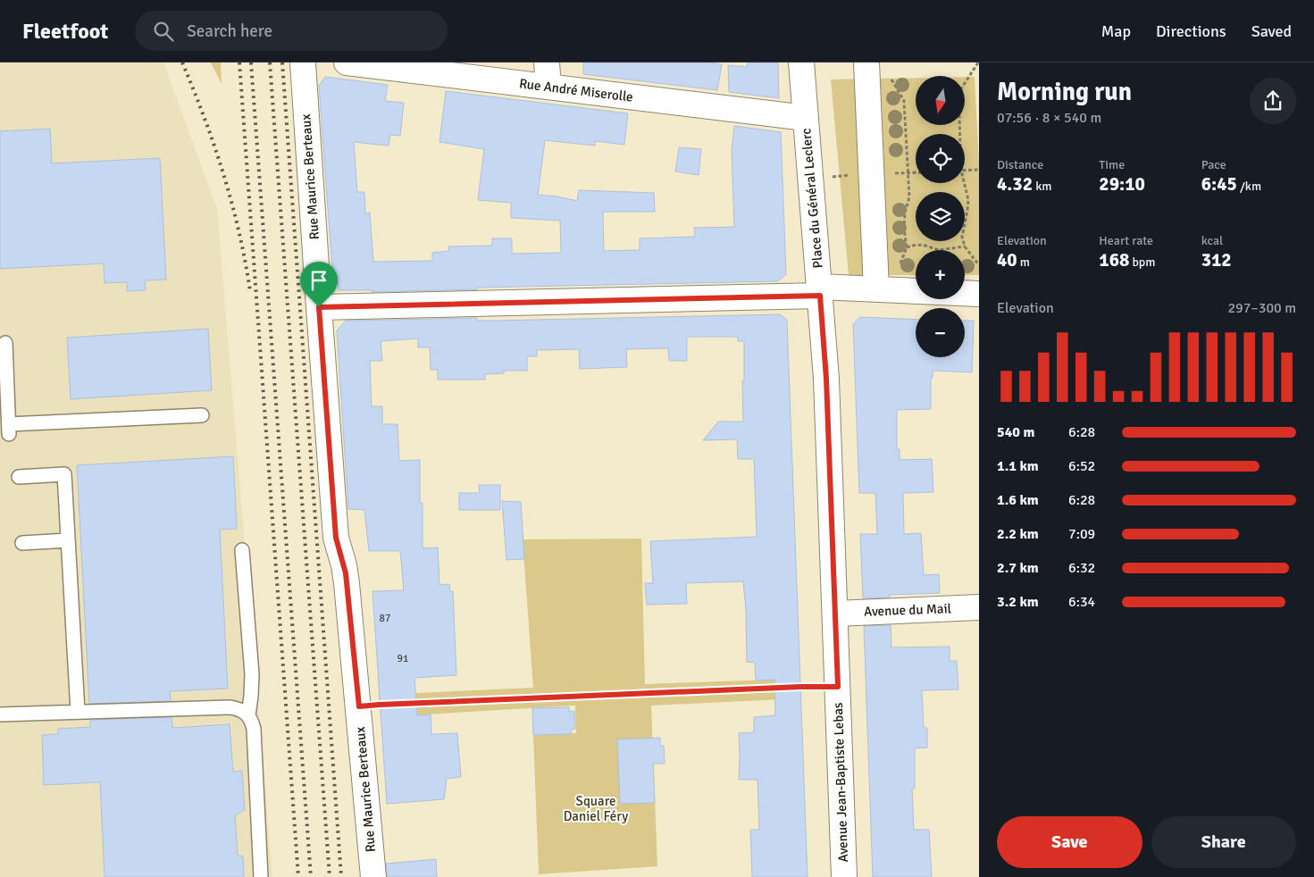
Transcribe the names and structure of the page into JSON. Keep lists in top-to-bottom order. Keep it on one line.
{"streets":{"street":["Rue André Miserolle","Rue Maurice Berteaux","Place du Général Leclerc","Avenue du Mail","Avenue Jean-Baptiste Lebas"]},"crossings":[["Rue André Miserolle","Place du Général Leclerc"],["Place du Général Leclerc","Avenue Jean-Baptiste Lebas"],["Avenue du Mail","Avenue Jean-Baptiste Lebas"]],"parks":["Square Daniel Féry"],"house_numbers":["87","91"],"north":"bottom","page":{"header":"Fleetfoot","search":"Search here","nav":["Map","Directions","Saved"],"heading":["Morning run","07:56 · 8 × 540 m"],"map_buttons":["+","−"],"stats":[["Distance","4.32 km"],["Time","29:10"],["Pace","6:45 /km"],["Elevation","40 m"],["Heart rate","168 bpm"],["kcal","312"]],"chart":["Elevation","297–300 m"],"list":[{"name":"540 m","note":"6:28"},{"name":"1.1 km","note":"6:52"},{"name":"1.6 km","note":"6:28"},{"name":"2.2 km","note":"7:09"},{"name":"2.7 km","note":"6:32"},{"name":"3.2 km","note":"6:34"}],"buttons":["Save","Share"]}}
